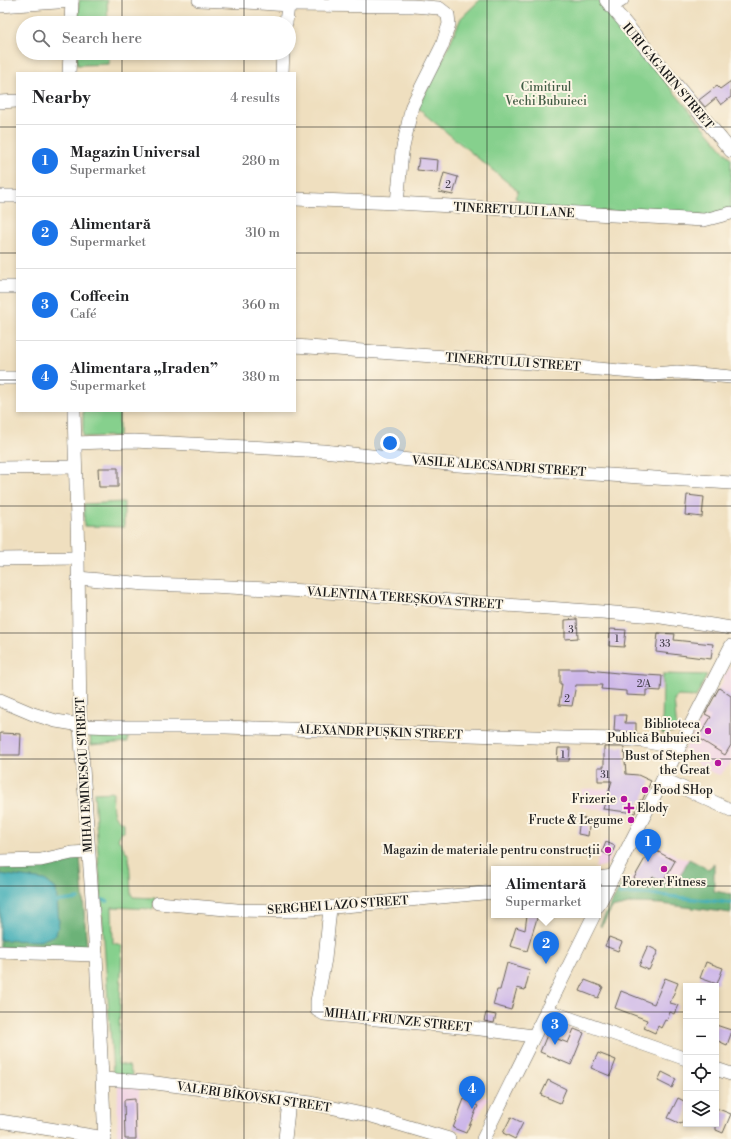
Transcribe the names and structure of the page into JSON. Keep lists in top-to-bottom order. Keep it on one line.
{"streets":{"street":["IURI GAGARIN STREET","TINERETULUI LANE","TINERETULUI STREET","VASILE ALECSANDRI STREET","VALENTINA TEREȘKOVA STREET","ALEXANDR PUȘKIN STREET","MIHAI EMINESCU STREET","SERGHEI LAZO STREET","MIHAIL FRUNZE STREET","VALERI BÎKOVSKI STREET"]},"crossings":[["VASILE ALECSANDRI STREET","MIHAI EMINESCU STREET"],["VALENTINA TEREȘKOVA STREET","MIHAI EMINESCU STREET"],["ALEXANDR PUȘKIN STREET","MIHAI EMINESCU STREET"],["MIHAI EMINESCU STREET","VALERI BÎKOVSKI STREET"],["SERGHEI LAZO STREET","MIHAIL FRUNZE STREET"]],"parks":["Cimitirul Vechi Bubuieci"],"places":{"other":["Biblioteca Publică Bubuieci","Bust of Stephen the Great","Food SHop","Frizerie","Fructe & Legume","Magazin de materiale pentru construcții","Forever Fitness"],"health":["Elody"]},"house_numbers":["2","3","1","33","2/A","2","1","31"],"page":{"search":"Search here","heading":["Nearby","4 results"],"list":[{"mark":"1","name":"Magazin Universal","note":"Supermarket","value":"280 m"},{"mark":"2","name":"Alimentară","note":"Supermarket","value":"310 m"},{"mark":"3","name":"Coffeein","note":"Café","value":"360 m"},{"mark":"4","name":"Alimentara „Iraden”","note":"Supermarket","value":"380 m"}],"pins":["1","2","3","4"],"popup":["Alimentară","Supermarket"],"map_buttons":["+","−"]}}
